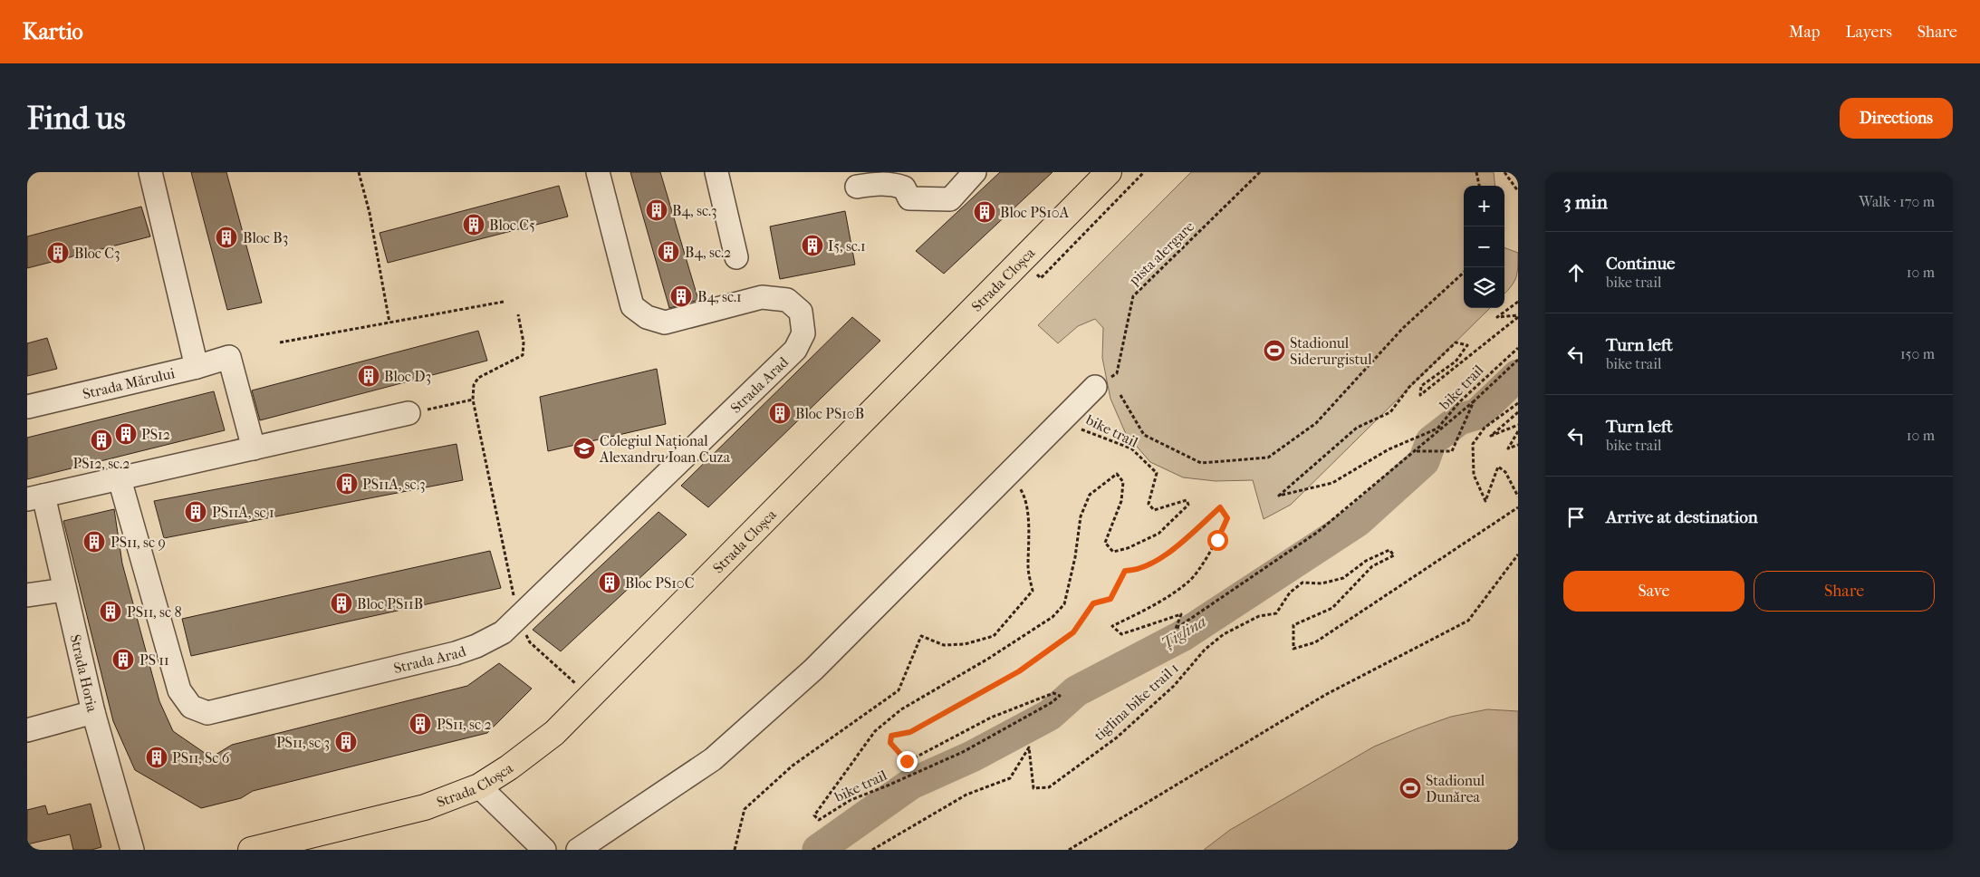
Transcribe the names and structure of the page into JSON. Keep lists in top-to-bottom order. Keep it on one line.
{"streets":{"main road":["Strada Cloșca"],"street":["Strada Mărului","Strada Arad","Strada Horia"],"path":["pista alergare","bike trail","tiglina bike trail 1"]},"water":["Țiglina"],"places":{"building":["B4, sc.3","Bloc PS10A","Bloc C5","Bloc B3","I5, sc.1","B4, sc.2","Bloc C3","B4, sc.1","Bloc D3","Bloc PS10B","PS12","PS12, sc.2","PS11A, sc 3","PS11A, sc 1","PS11, sc 9","Bloc PS10C","Bloc PS11B","PS11, sc 8","PS 11","PS11, sc 2","PS11, sc 3","PS11, Sc 6"],"sports":["Stadionul Siderurgistul","Stadionul Dunărea"],"school or university":["Colegiul Național Alexandru Ioan Cuza"]},"page":{"header":"Kartio","nav":["Map","Layers","Share"],"buttons":["Directions",["Save","Share"]],"title":"Find us","heading":["3 min","Walk · 170 m"],"map_buttons":["+","−"],"list":[["Continue","bike trail","10 m"],["Turn left","bike trail","150 m"],["Turn left","bike trail","10 m"],"Arrive at destination"]}}
